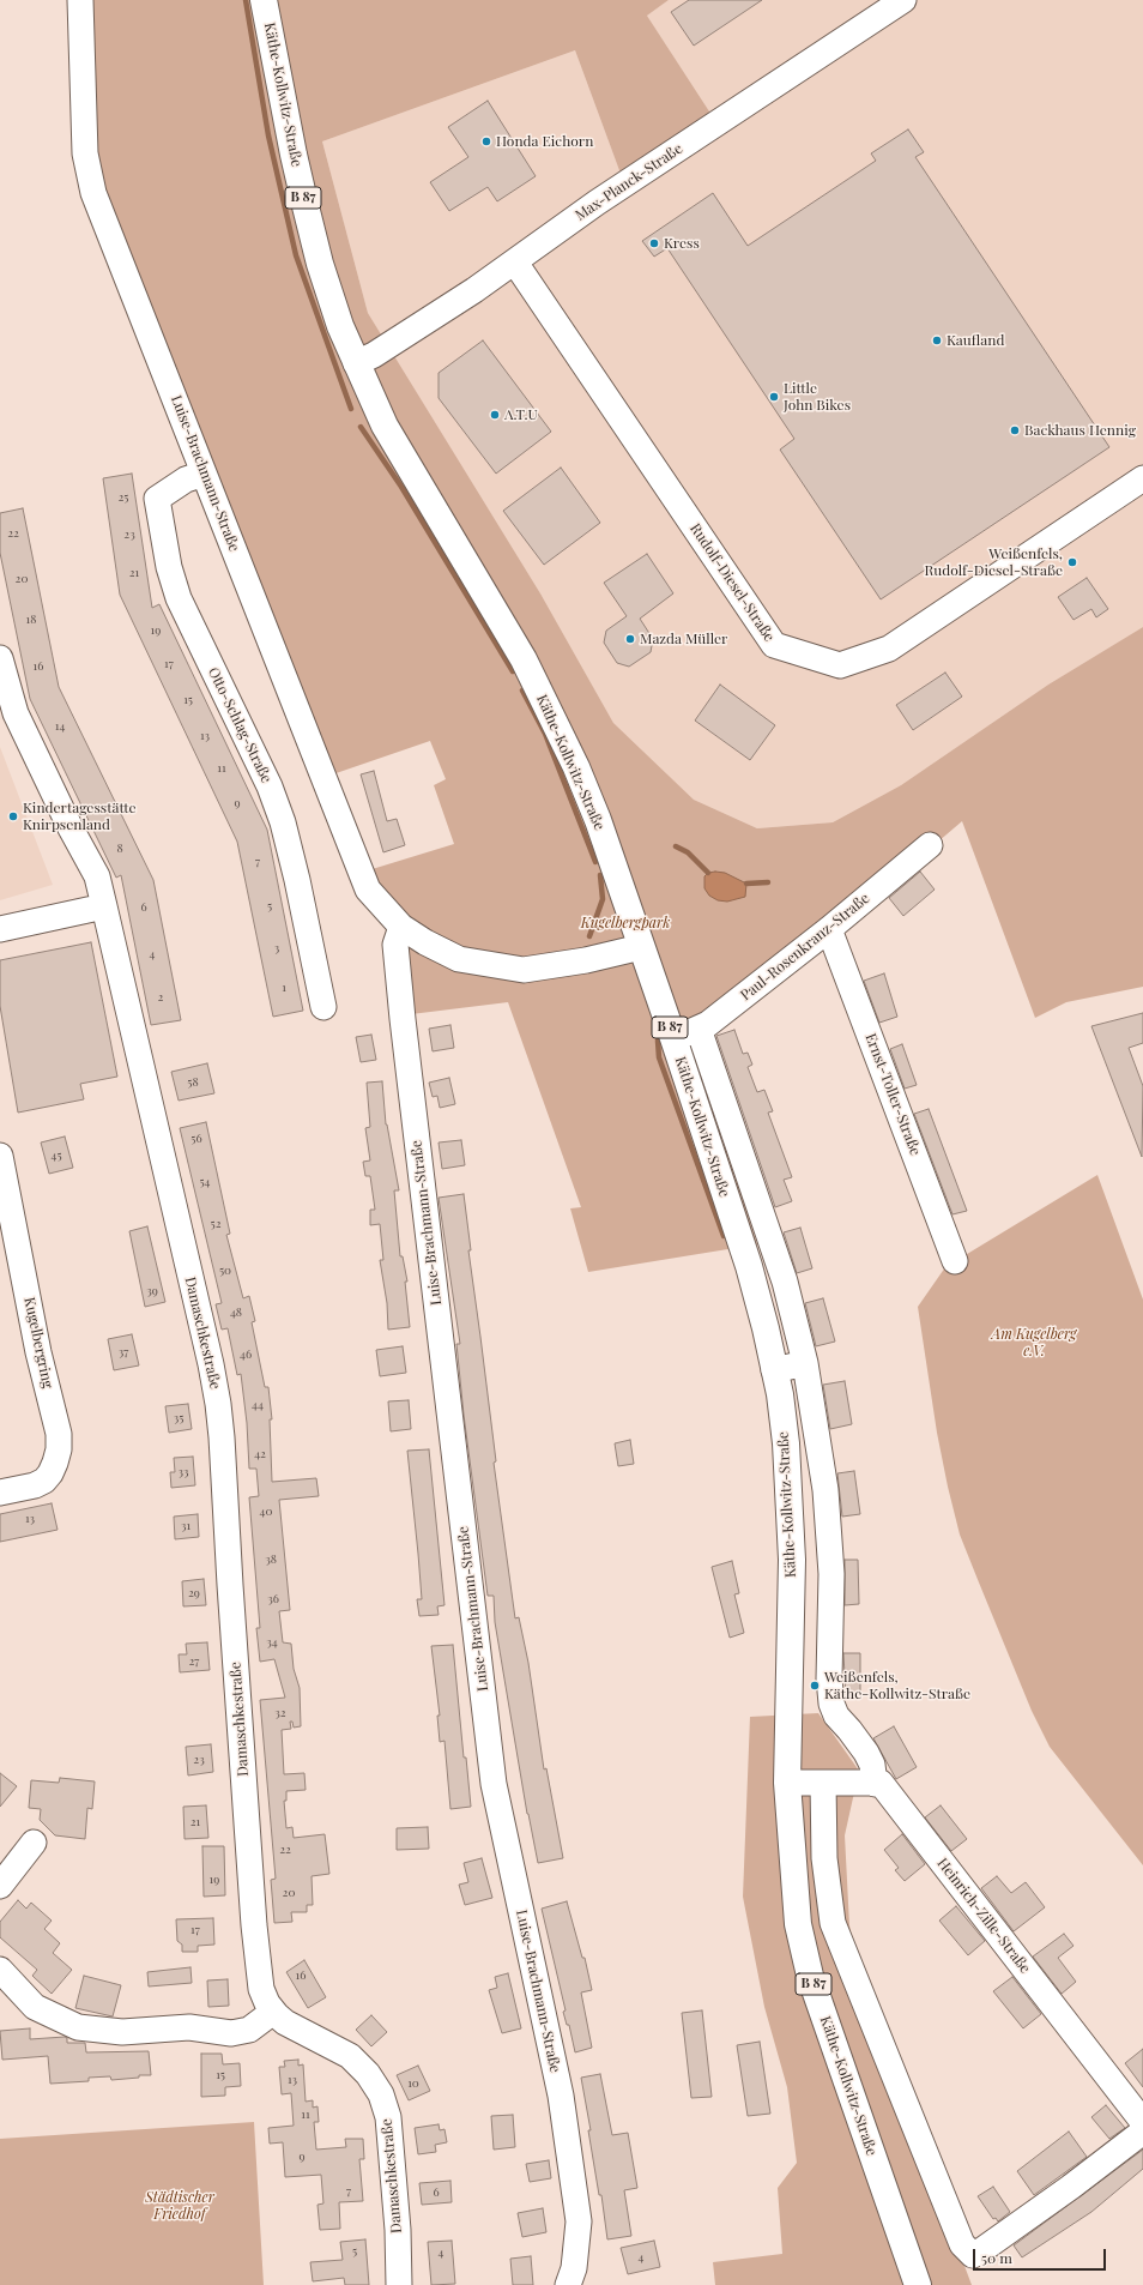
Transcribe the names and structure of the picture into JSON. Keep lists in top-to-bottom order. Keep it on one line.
{"streets":{"main road":["Käthe-Kollwitz-Straße","B 87"],"street":["Max-Planck-Straße","Luise-Brachmann-Straße","Rudolf-Diesel-Straße","Otto-Schlag-Straße","Paul-Rosenkranz-Straße","Ernst-Toller-Straße","Damaschkestraße","Kugelbergring","Heinrich-Zille-Straße"]},"crossings":[["Käthe-Kollwitz-Straße","Max-Planck-Straße"],["Käthe-Kollwitz-Straße","Luise-Brachmann-Straße"],["Käthe-Kollwitz-Straße","Paul-Rosenkranz-Straße"],["Max-Planck-Straße","Rudolf-Diesel-Straße"],["Luise-Brachmann-Straße","Otto-Schlag-Straße"],["Paul-Rosenkranz-Straße","Ernst-Toller-Straße"]],"parks":["Kugelbergpark","Am Kugelberg e.V.","Städtischer Friedhof"],"places":["Honda Eichorn","Kress","Kaufland","Little John Bikes","A.T.U","Backhaus Hennig","Weißenfels, Rudolf-Diesel-Straße","Mazda Müller","Kindertagesstätte Knirpsenland","Weißenfels, Käthe-Kollwitz-Straße"],"house_numbers":["25","22","23","21","20","18","19","17","16","15","14","13","11","9","8","7","5","6","3","4","1","2","58","56","45","54","52","50","39","48","37","46","44","35","42","33","40","13","31","38","29","36","34","27","32","23","21","22","19","20","17","16","15","13","10","11","9","7","6","5","4","4"],"scale_bar":"50 m"}
